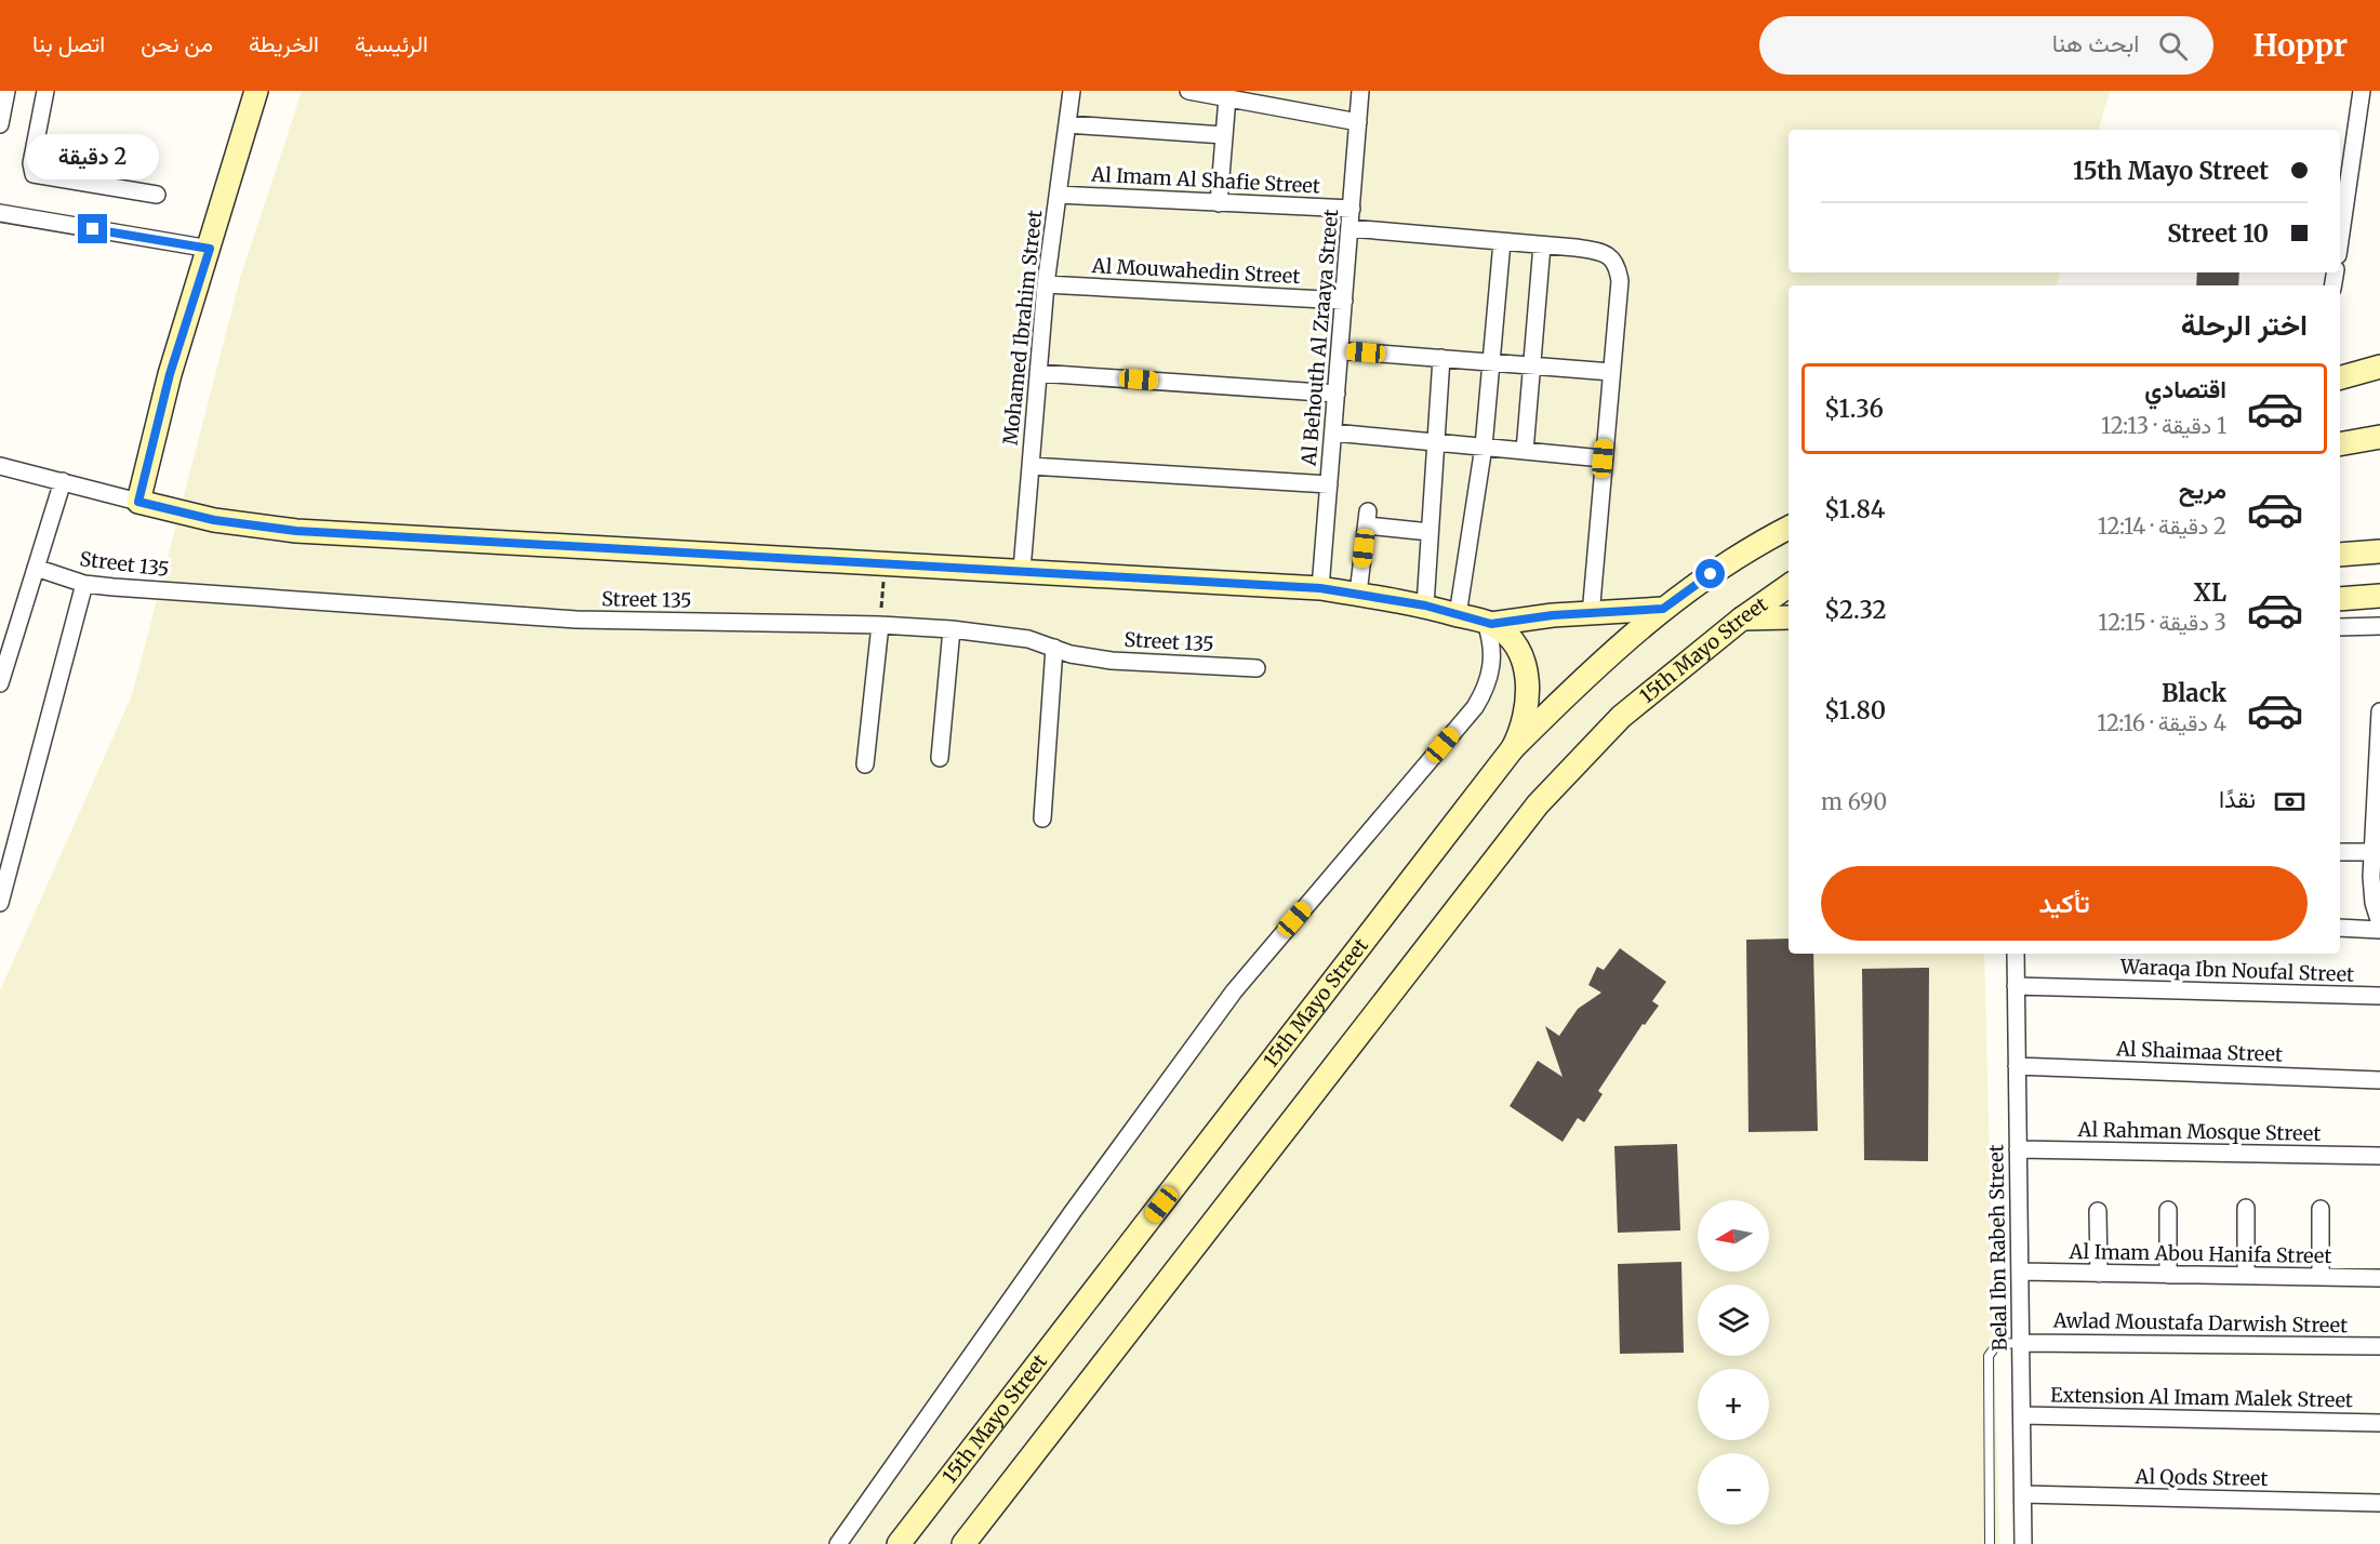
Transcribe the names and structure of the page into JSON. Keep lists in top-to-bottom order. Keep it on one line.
{"streets":{"main road":["15th Mayo Street"],"street":["Al Imam Al Shafie Street","Al Mouwahedin Street","Mohamed Ibrahim Street","Al Behouth Al Zraaya Street","Street 135","Waraqa Ibn Noufal Street","Al Shaimaa Street","Al Rahman Mosque Street","Belal Ibn Rabeh Street","Al Imam Abou Hanifa Street","Awlad Moustafa Darwish Street","Extension Al Imam Malek Street","Al Qods Street"]},"crossings":[["Al Imam Al Shafie Street","Mohamed Ibrahim Street"],["Al Imam Al Shafie Street","Al Behouth Al Zraaya Street"],["Al Mouwahedin Street","Mohamed Ibrahim Street"],["Al Mouwahedin Street","Al Behouth Al Zraaya Street"],["Waraqa Ibn Noufal Street","Belal Ibn Rabeh Street"],["Al Shaimaa Street","Belal Ibn Rabeh Street"],["Al Rahman Mosque Street","Belal Ibn Rabeh Street"],["Belal Ibn Rabeh Street","Al Imam Abou Hanifa Street"],["Belal Ibn Rabeh Street","Awlad Moustafa Darwish Street"],["Belal Ibn Rabeh Street","Extension Al Imam Malek Street"],["Belal Ibn Rabeh Street","Al Qods Street"]],"north":"left","page":{"header":"Hoppr","search":"ابحث هنا","nav":["الرئيسية","الخريطة","من نحن","اتصل بنا"],"banner":["15th Mayo Street","Street 10"],"bubble":"2 دقيقة","heading":"اختر الرحلة","list":[{"name":"اقتصادي","note":"1 دقيقة · 12:13","value":"$1.36"},{"name":"مريح","note":"2 دقيقة · 12:14","value":"$1.84"},{"name":"XL","note":"3 دقيقة · 12:15","value":"$2.32"},{"name":"Black","note":"4 دقيقة · 12:16","value":"$1.80"}],"pay":["نقدًا","690 m"],"buttons":"تأكيد","map_buttons":["+","−"]}}
